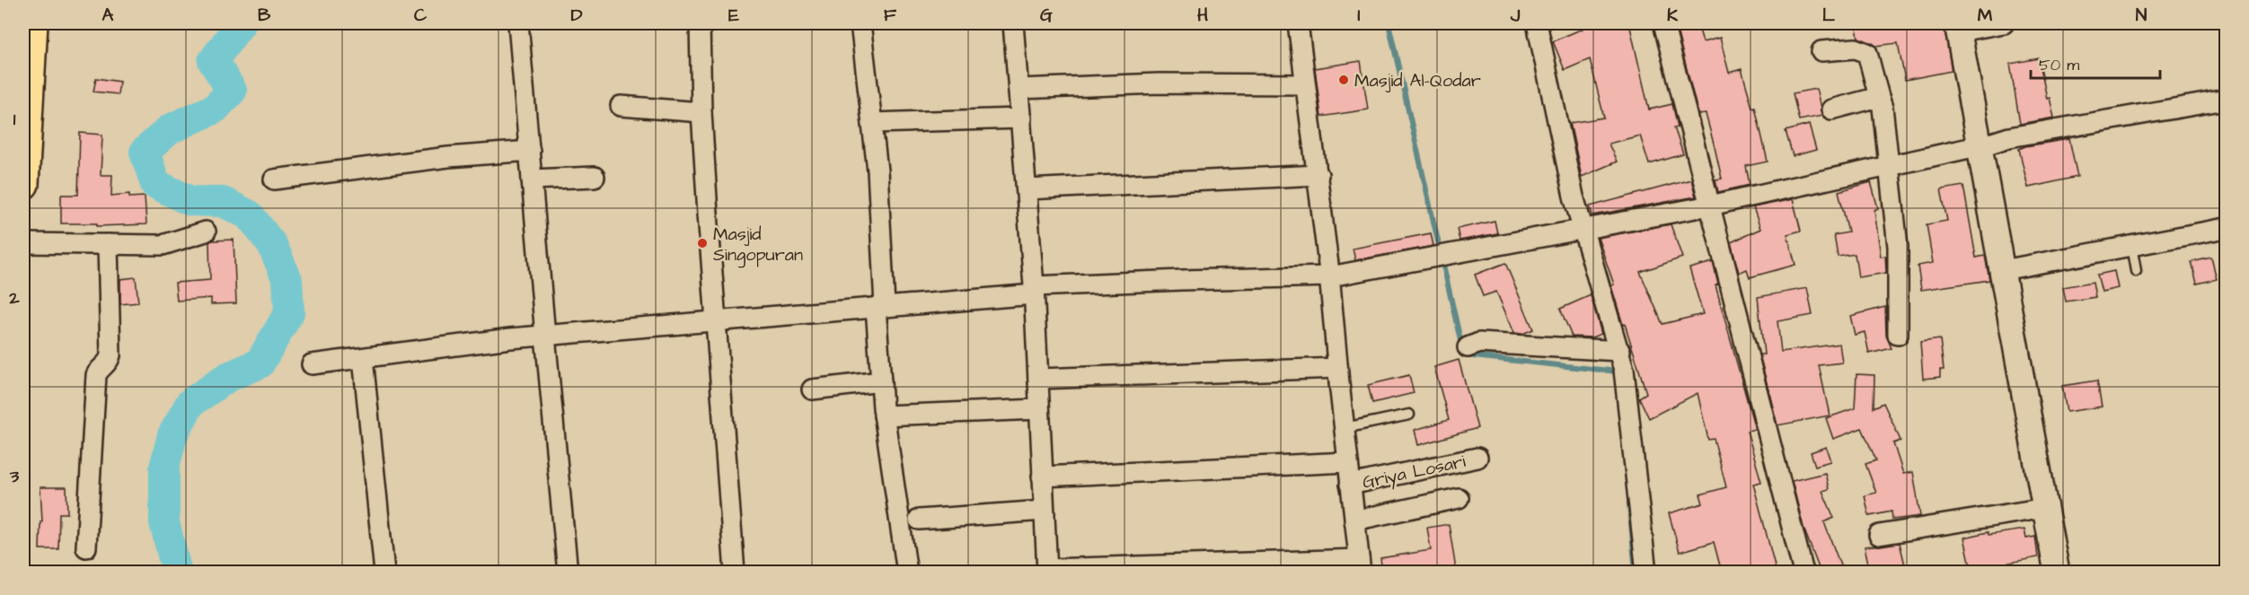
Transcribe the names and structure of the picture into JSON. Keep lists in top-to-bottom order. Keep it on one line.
{"streets":{"street":["Griya Losari"]},"places":["Masjid Al-Qodar","Masjid Singopuran"],"scale_bar":"50 m","grid":{"columns":["A","B","C","D","E","F","G","H","I","J","K","L","M","N"],"rows":["1","2","3"]}}
